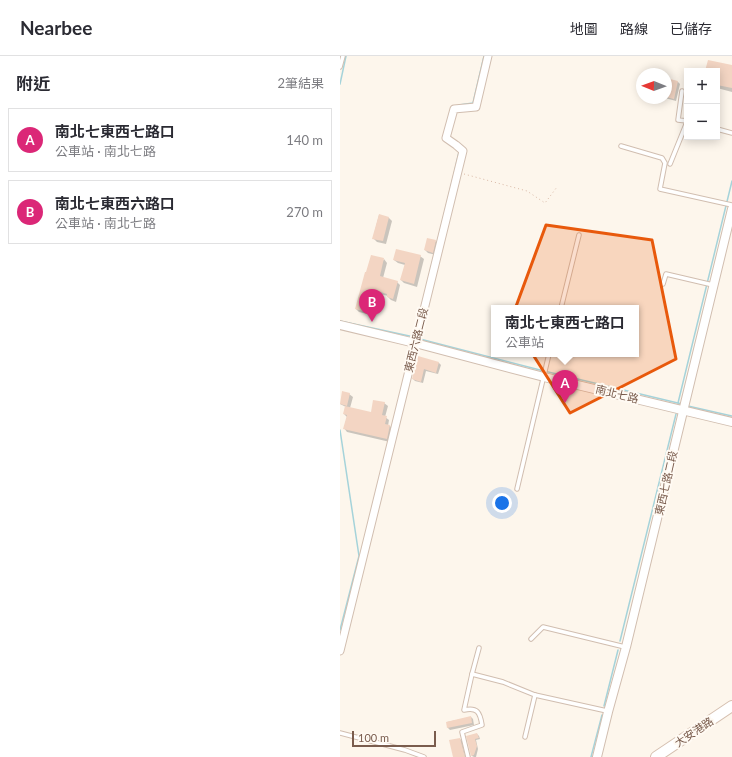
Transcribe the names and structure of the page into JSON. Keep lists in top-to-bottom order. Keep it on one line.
{"streets":{"main road":["大安港路"],"street":["東西六路二段","南北七路","東西七路二段"]},"crossings":[["東西六路二段","南北七路"],["南北七路","東西七路二段"]],"scale_bar":"100 m","north":"left","page":{"header":"Nearbee","nav":["地圖","路線","已儲存"],"heading":["附近","2筆結果"],"map_buttons":["+","−"],"list":[{"mark":"A","name":"南北七東西七路口","note":"公車站 · 南北七路","value":"140 m"},{"mark":"B","name":"南北七東西六路口","note":"公車站 · 南北七路","value":"270 m"}],"pins":["B","A"],"popup":["南北七東西七路口","公車站"],"scale":"100 m"}}
